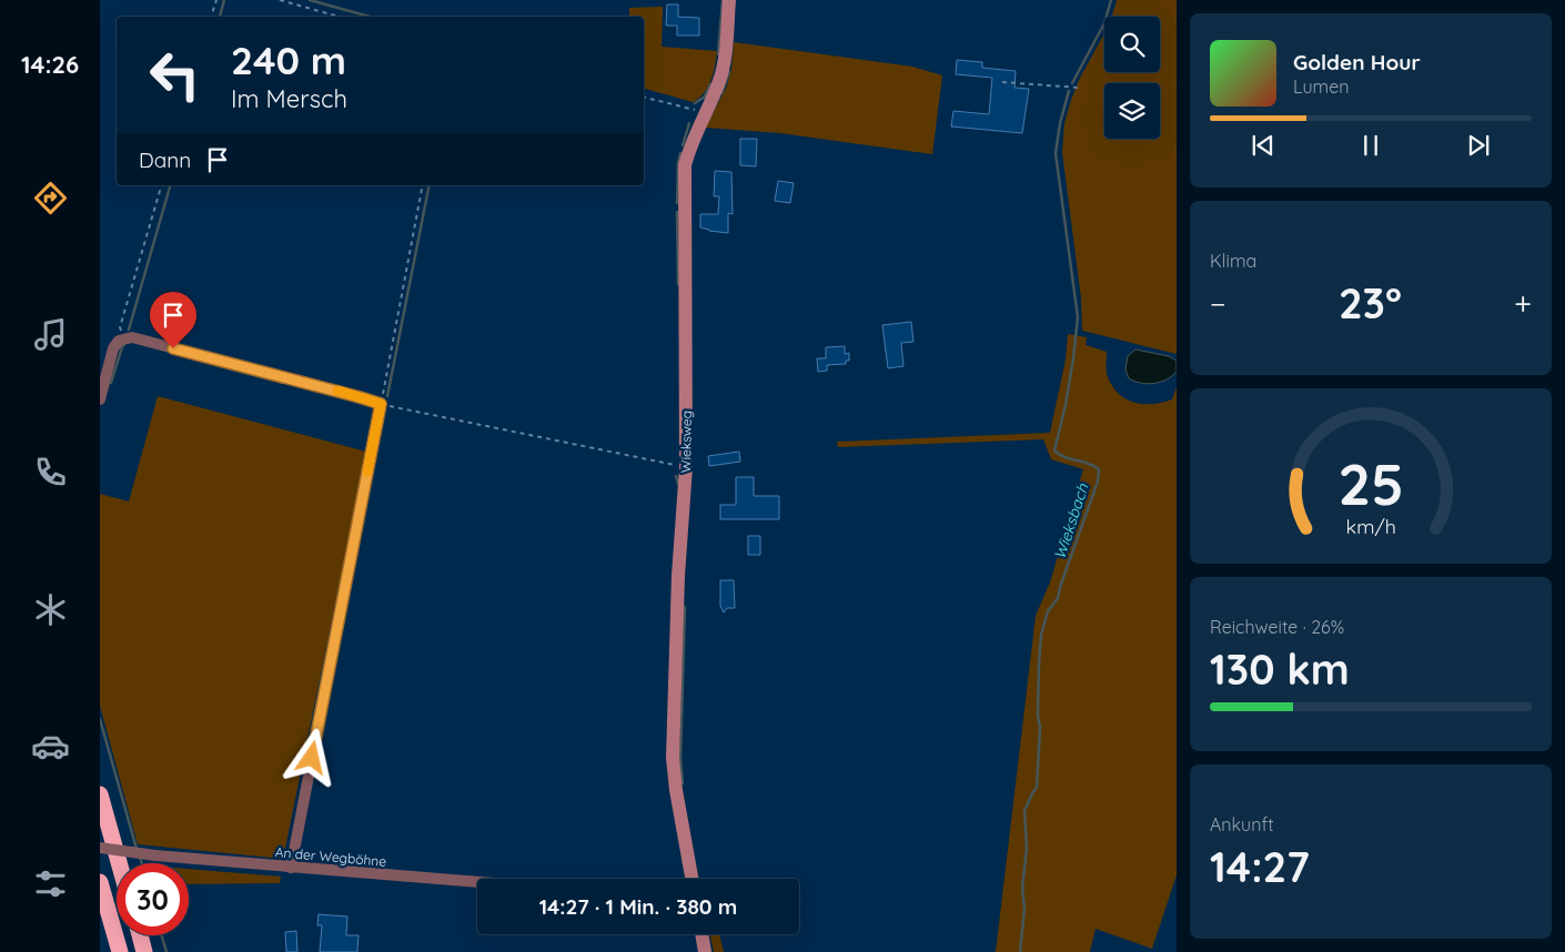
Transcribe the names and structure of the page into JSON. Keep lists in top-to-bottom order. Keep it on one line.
{"streets":{"street":["Wieksweg","An der Wegböhne"]},"water":["Wieksbach"],"page":{"tabs":"14:26","turn":["240 m","Im Mersch"],"song":["Golden Hour","Lumen"],"then":"Dann","tile":["Klima",["Reichweite · 26%","130 km"],["Ankunft","14:27"]],"heat":["−","23°","+"],"limit":"30","trip":"14:27 · 1 Min. · 380 m","gauge":["25","km/h"]}}
